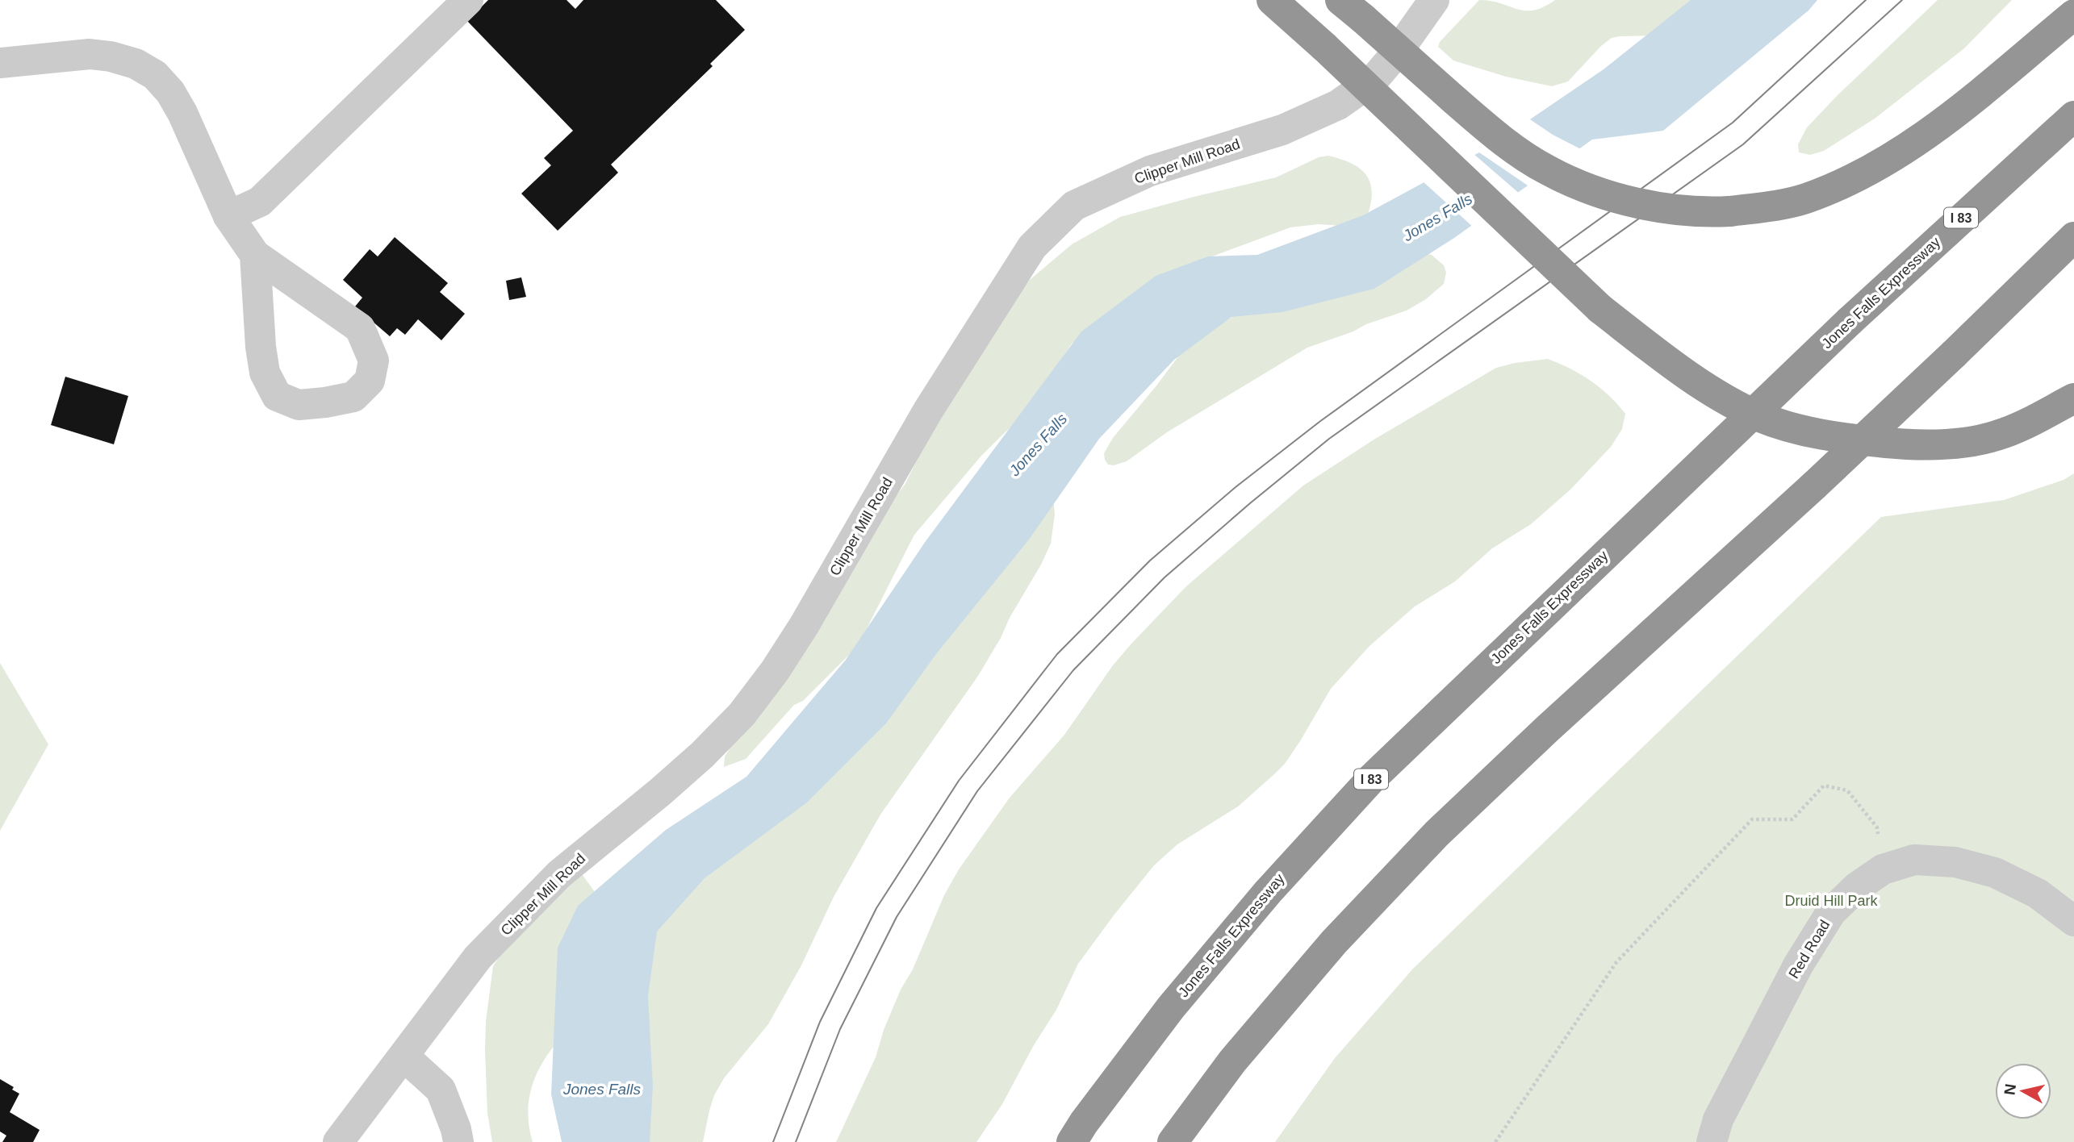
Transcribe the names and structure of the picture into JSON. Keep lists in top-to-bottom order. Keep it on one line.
{"streets":{"highway":["I 83","Jones Falls Expressway"],"street":["Clipper Mill Road","Red Road"]},"water":["Jones Falls"],"parks":["Druid Hill Park"],"north":"left"}
